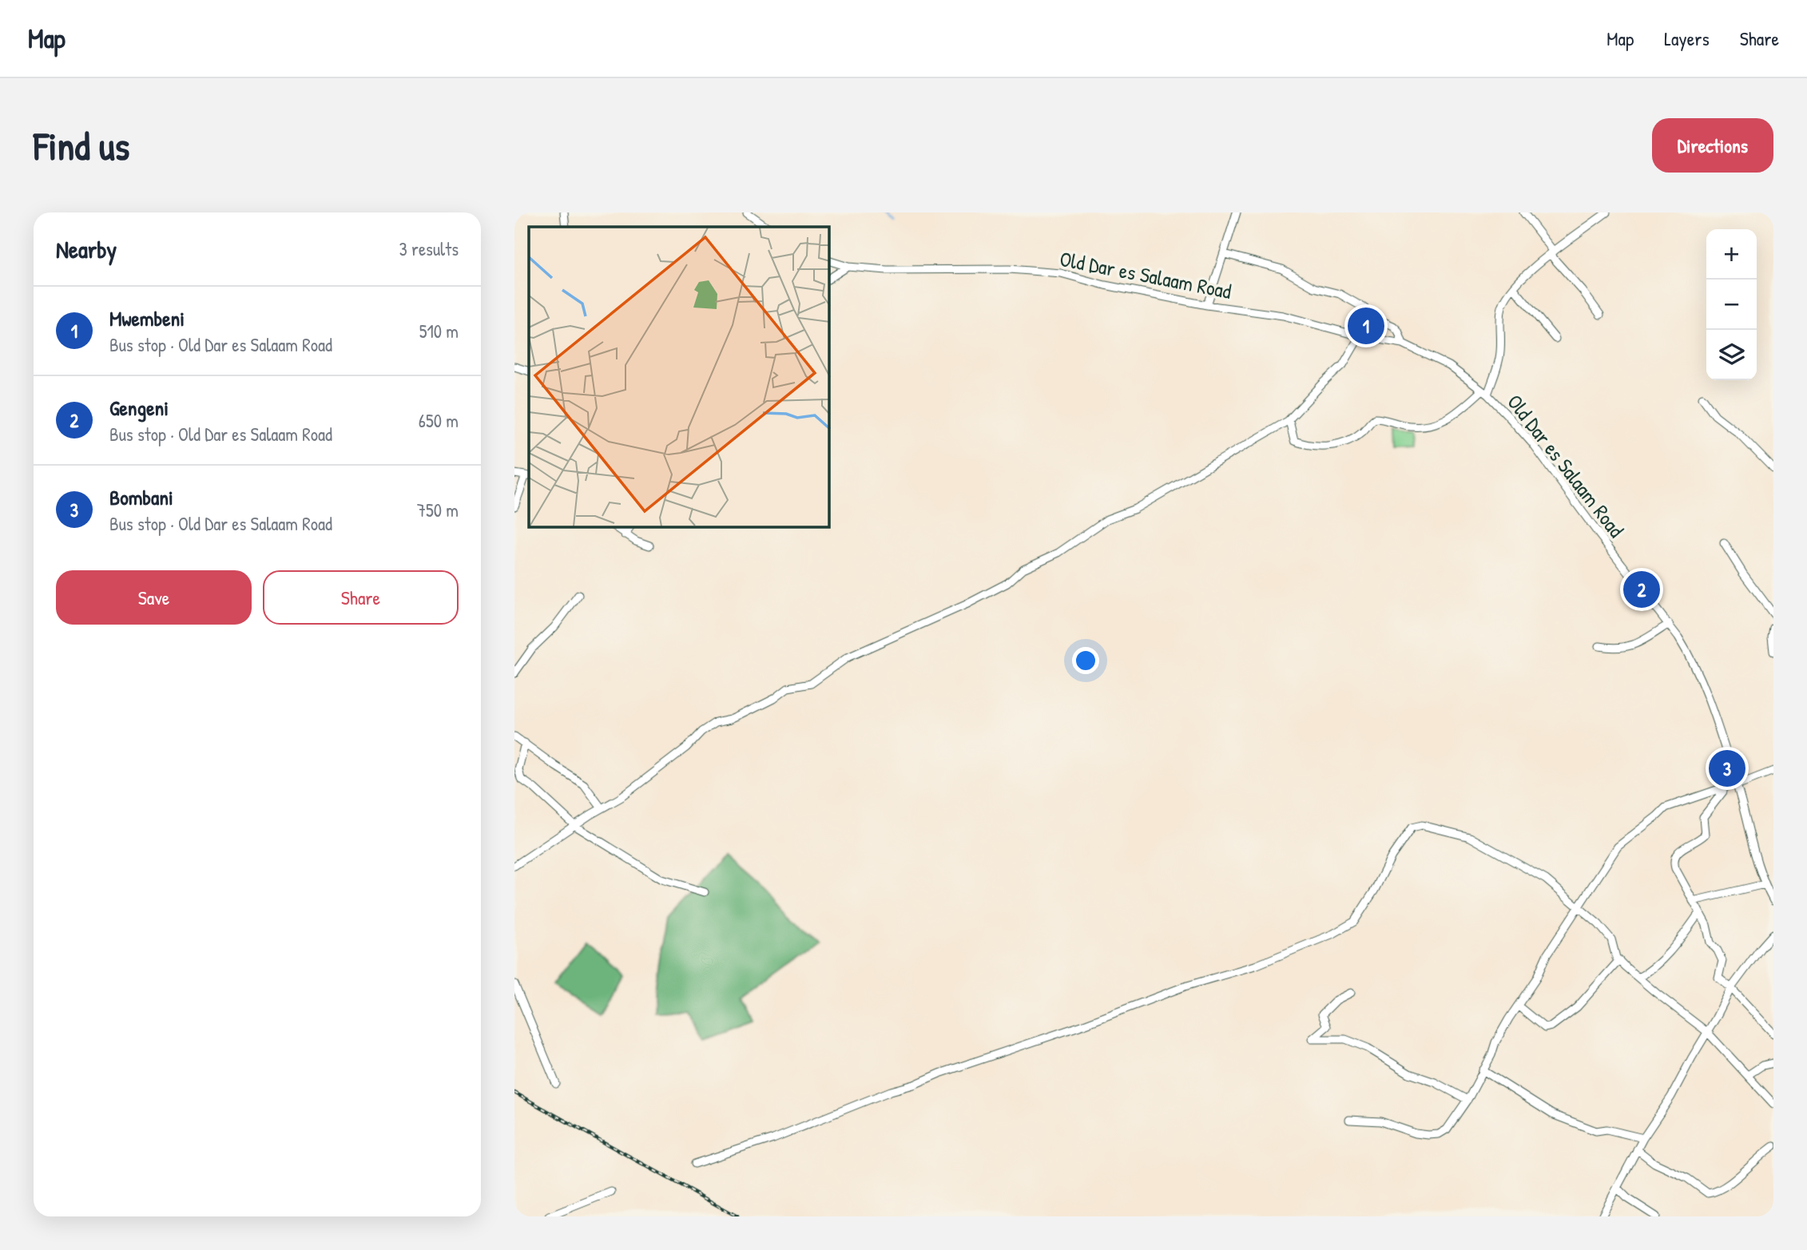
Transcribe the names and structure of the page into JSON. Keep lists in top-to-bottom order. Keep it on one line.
{"streets":{"street":["Old Dar es Salaam Road"]},"page":{"header":"Map","nav":["Map","Layers","Share"],"buttons":["Directions",["Save","Share"]],"title":"Find us","heading":["Nearby","3 results"],"map_buttons":["+","−"],"list":[{"mark":"1","name":"Mwembeni","note":"Bus stop · Old Dar es Salaam Road","value":"510 m"},{"mark":"2","name":"Gengeni","note":"Bus stop · Old Dar es Salaam Road","value":"650 m"},{"mark":"3","name":"Bombani","note":"Bus stop · Old Dar es Salaam Road","value":"750 m"}],"pins":["1","2","3"]}}
